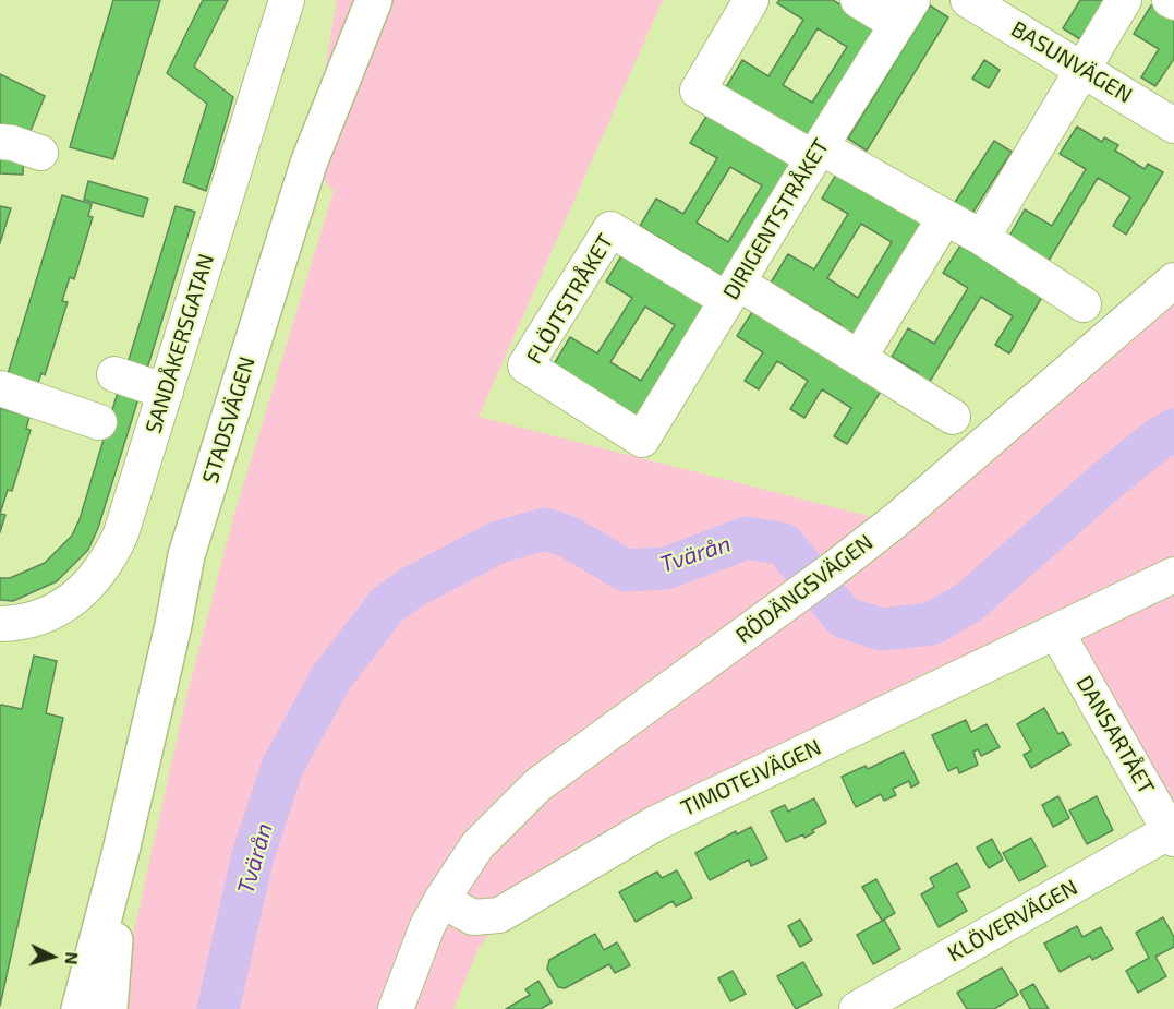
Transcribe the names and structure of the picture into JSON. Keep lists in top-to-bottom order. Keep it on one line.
{"streets":{"main road":["STADSVÄGEN"],"street":["BASUNVÄGEN","DIRIGENTSTRÅKET","FLÖJTSTRÅKET","SANDÅKERSGATAN","RÖDÄNGSVÄGEN","DANSARTÅET","TIMOTEJVÄGEN","KLÖVERVÄGEN"]},"crossings":[["DIRIGENTSTRÅKET","FLÖJTSTRÅKET"],["RÖDÄNGSVÄGEN","TIMOTEJVÄGEN"],["DANSARTÅET","TIMOTEJVÄGEN"],["DANSARTÅET","KLÖVERVÄGEN"]],"water":["Tvärån"],"north":"right"}
